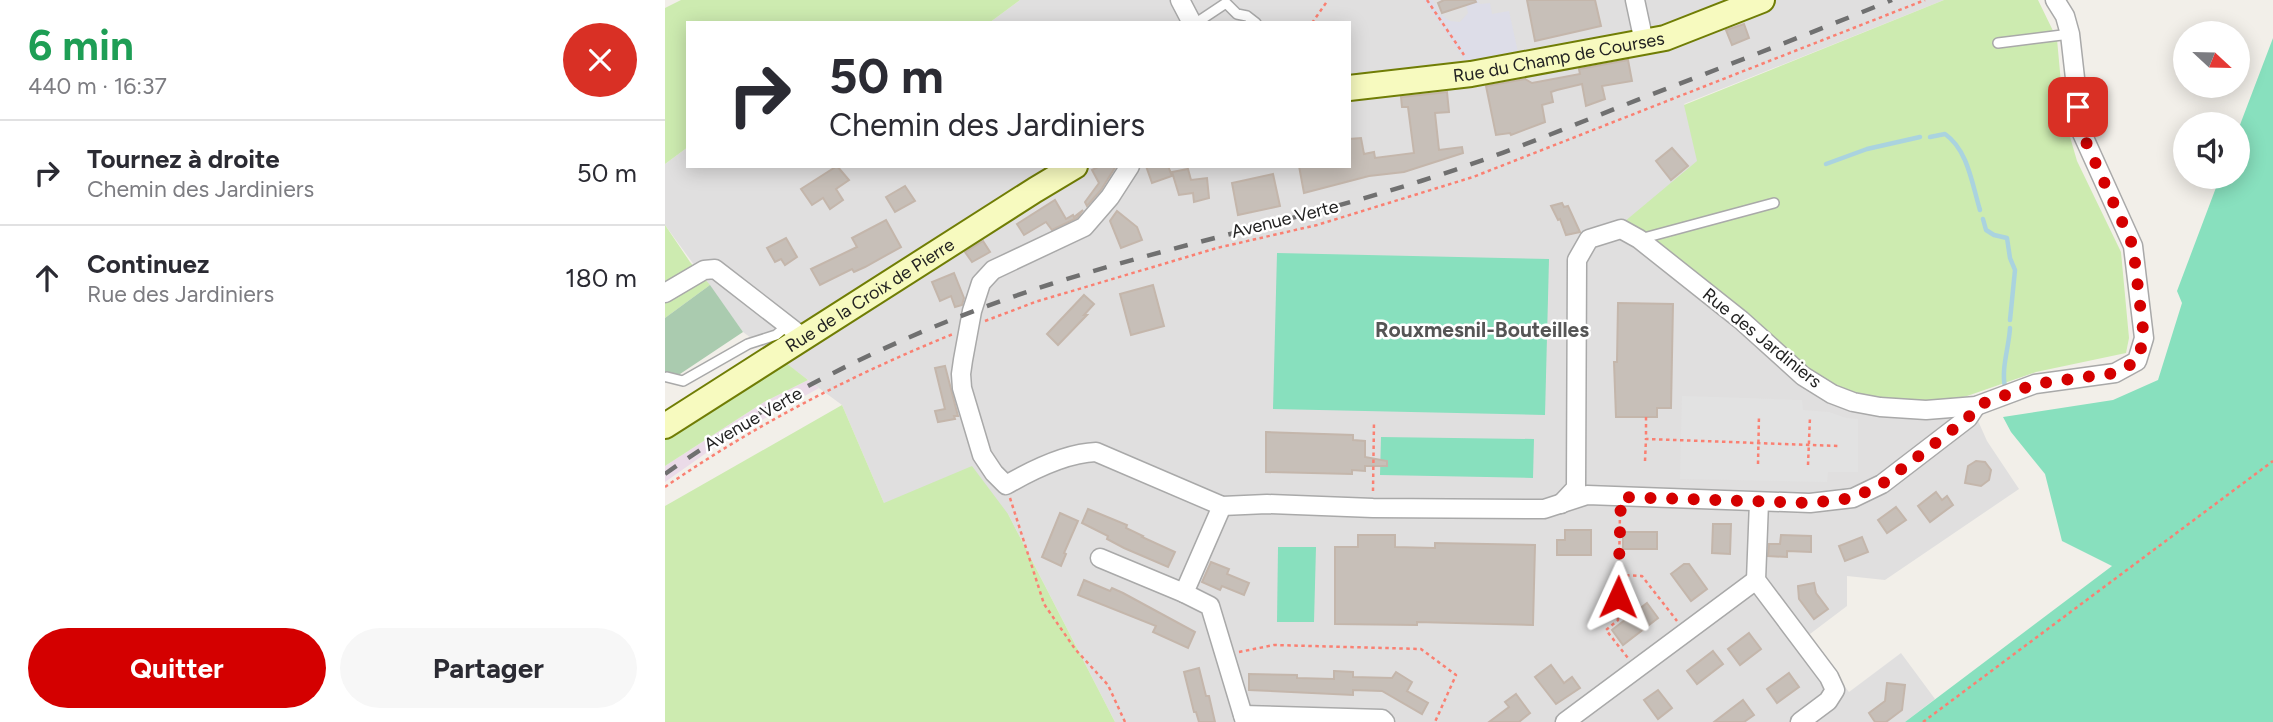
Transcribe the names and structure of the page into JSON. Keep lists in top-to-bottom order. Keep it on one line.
{"streets":{"main road":["Rue du Champ de Courses","Rue de la Croix de Pierre"],"street":["Rue des Jardiniers"],"path":["Avenue Verte"]},"districts":["Rouxmesnil-Bouteilles"],"north":"right","page":{"heading":["6 min","440 m · 16:37"],"turn":["50 m","Chemin des Jardiniers"],"list":[{"name":"Tournez à droite","note":"Chemin des Jardiniers","value":"50 m"},{"name":"Continuez","note":"Rue des Jardiniers","value":"180 m"}],"buttons":["Quitter","Partager"]}}
